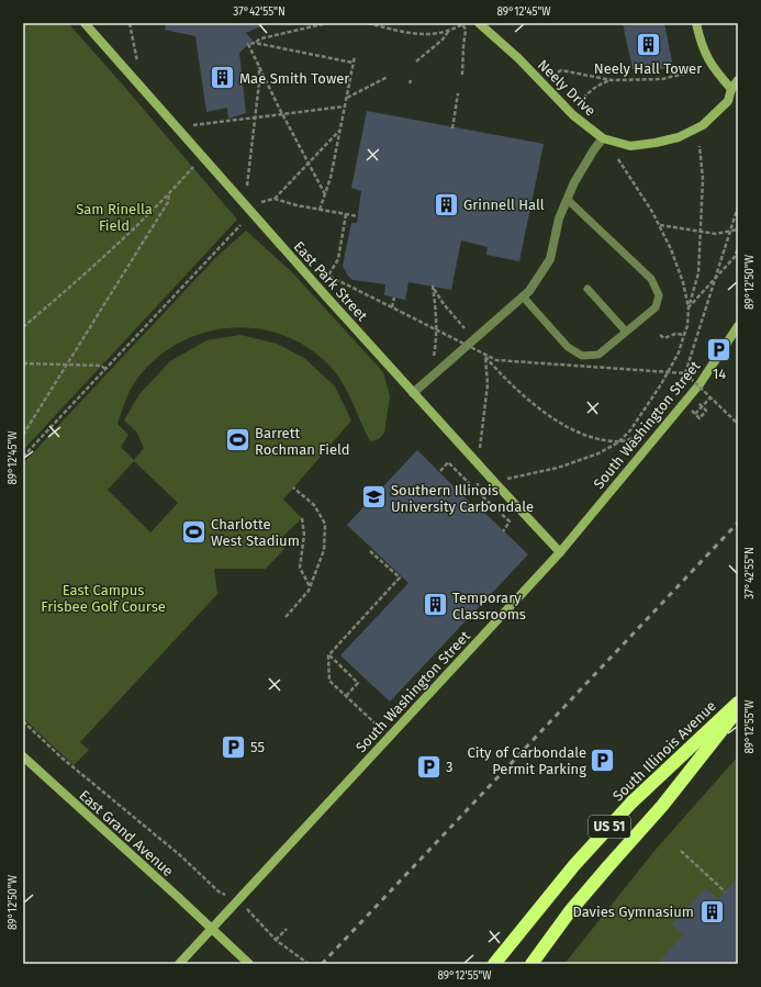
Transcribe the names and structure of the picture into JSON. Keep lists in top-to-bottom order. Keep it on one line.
{"streets":{"highway":["South Illinois Avenue","US 51"],"street":["Neely Drive","East Park Street","South Washington Street","East Grand Avenue"]},"crossings":[["East Park Street","South Washington Street"],["South Washington Street","East Grand Avenue"]],"parks":["Sam Rinella Field","East Campus Frisbee Golf Course"],"places":{"building":["Neely Hall Tower","Mae Smith Tower","Grinnell Hall","Temporary Classrooms","Davies Gymnasium"],"parking":["14","55","City of Carbondale Permit Parking","3"],"sports":["Barrett Rochman Field","Charlotte West Stadium"],"school or university":["Southern Illinois University Carbondale"]},"coordinates":["37°42'55\"N","89°12'45\"W","89°12'50\"W","89°12'55\"W"]}
